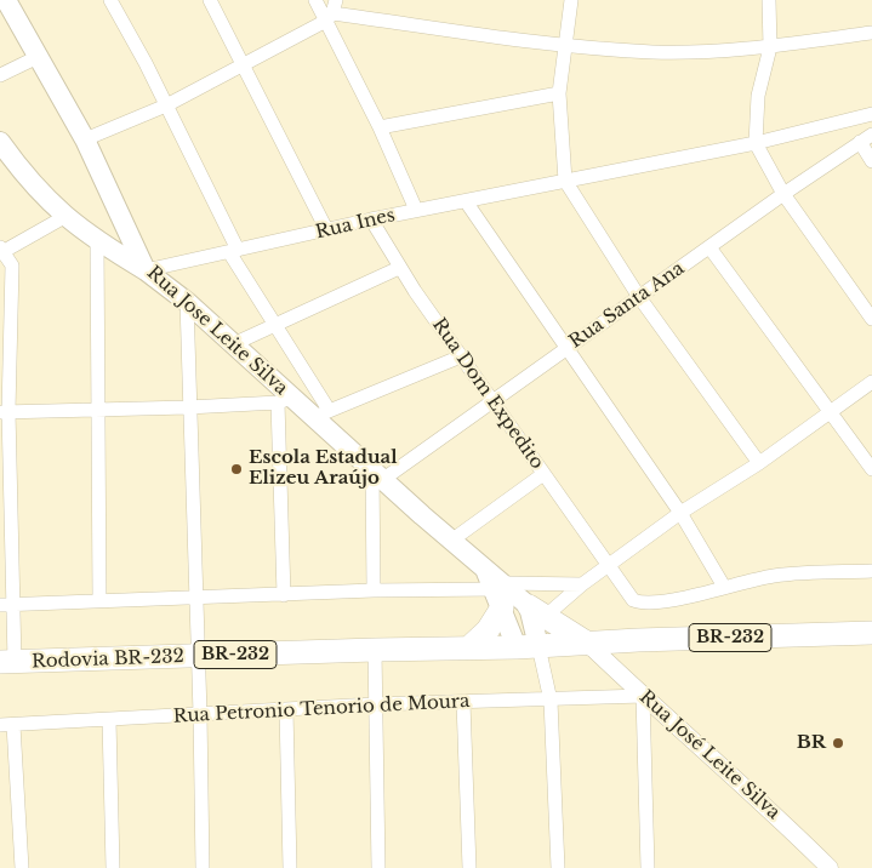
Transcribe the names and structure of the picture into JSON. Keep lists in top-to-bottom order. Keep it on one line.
{"streets":{"highway":["BR-232","Rodovia BR-232"],"main road":["Rua Jose Leite Silva"],"street":["Rua Ines","Rua Santa Ana","Rua Dom Expedito","Rua Petronio Tenorio de Moura","Rua José Leite Silva"]},"crossings":[["Rua Ines","Rua Jose Leite Silva"],["Rua Ines","Rua Dom Expedito"],["Rua Santa Ana","Rua Jose Leite Silva"],["Rua Santa Ana","Rua Dom Expedito"],["Rua Jose Leite Silva","BR-232"],["BR-232","Rodovia BR-232"],["BR-232","Rua José Leite Silva"],["Rua Petronio Tenorio de Moura","Rua José Leite Silva"]],"places":["Escola Estadual Elizeu Araújo","BR"]}
